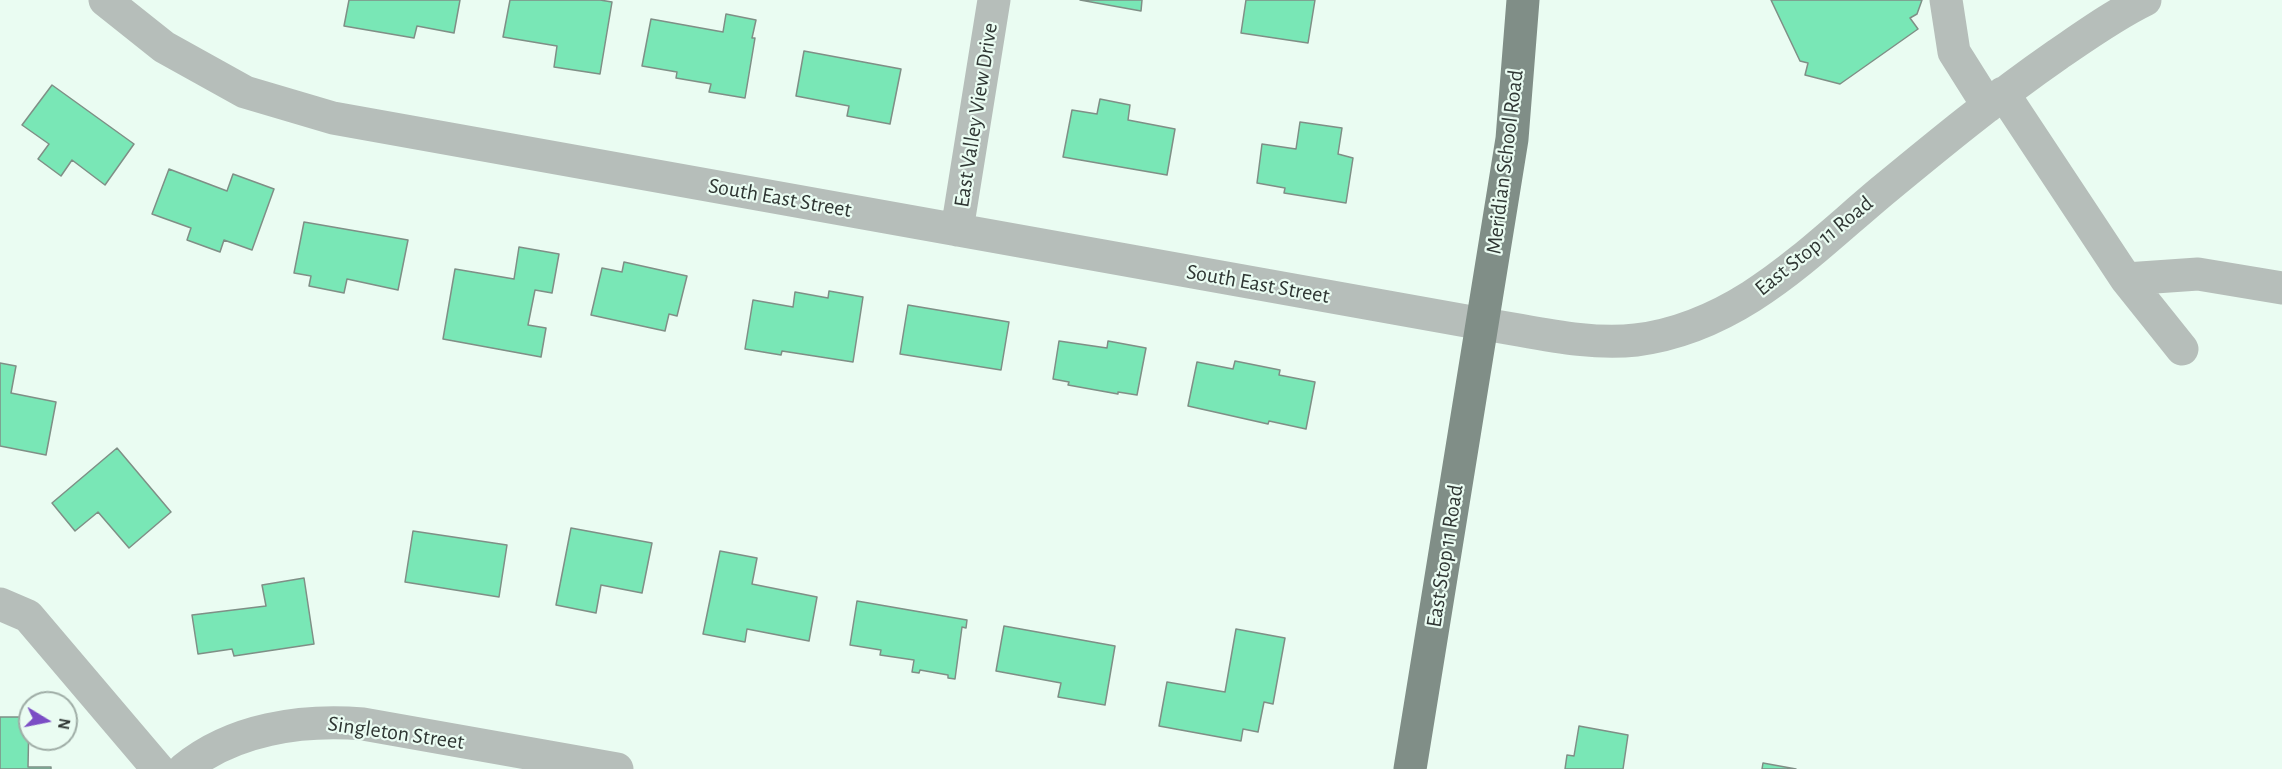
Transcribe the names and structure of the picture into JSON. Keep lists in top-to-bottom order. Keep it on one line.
{"streets":{"main road":["Meridian School Road","East Stop 11 Road"],"street":["East Valley View Drive","South East Street","Singleton Street"]},"crossings":[["East Valley View Drive","South East Street"],["Meridian School Road","South East Street"],["Meridian School Road","East Stop 11 Road"],["South East Street","East Stop 11 Road"]],"north":"right"}
